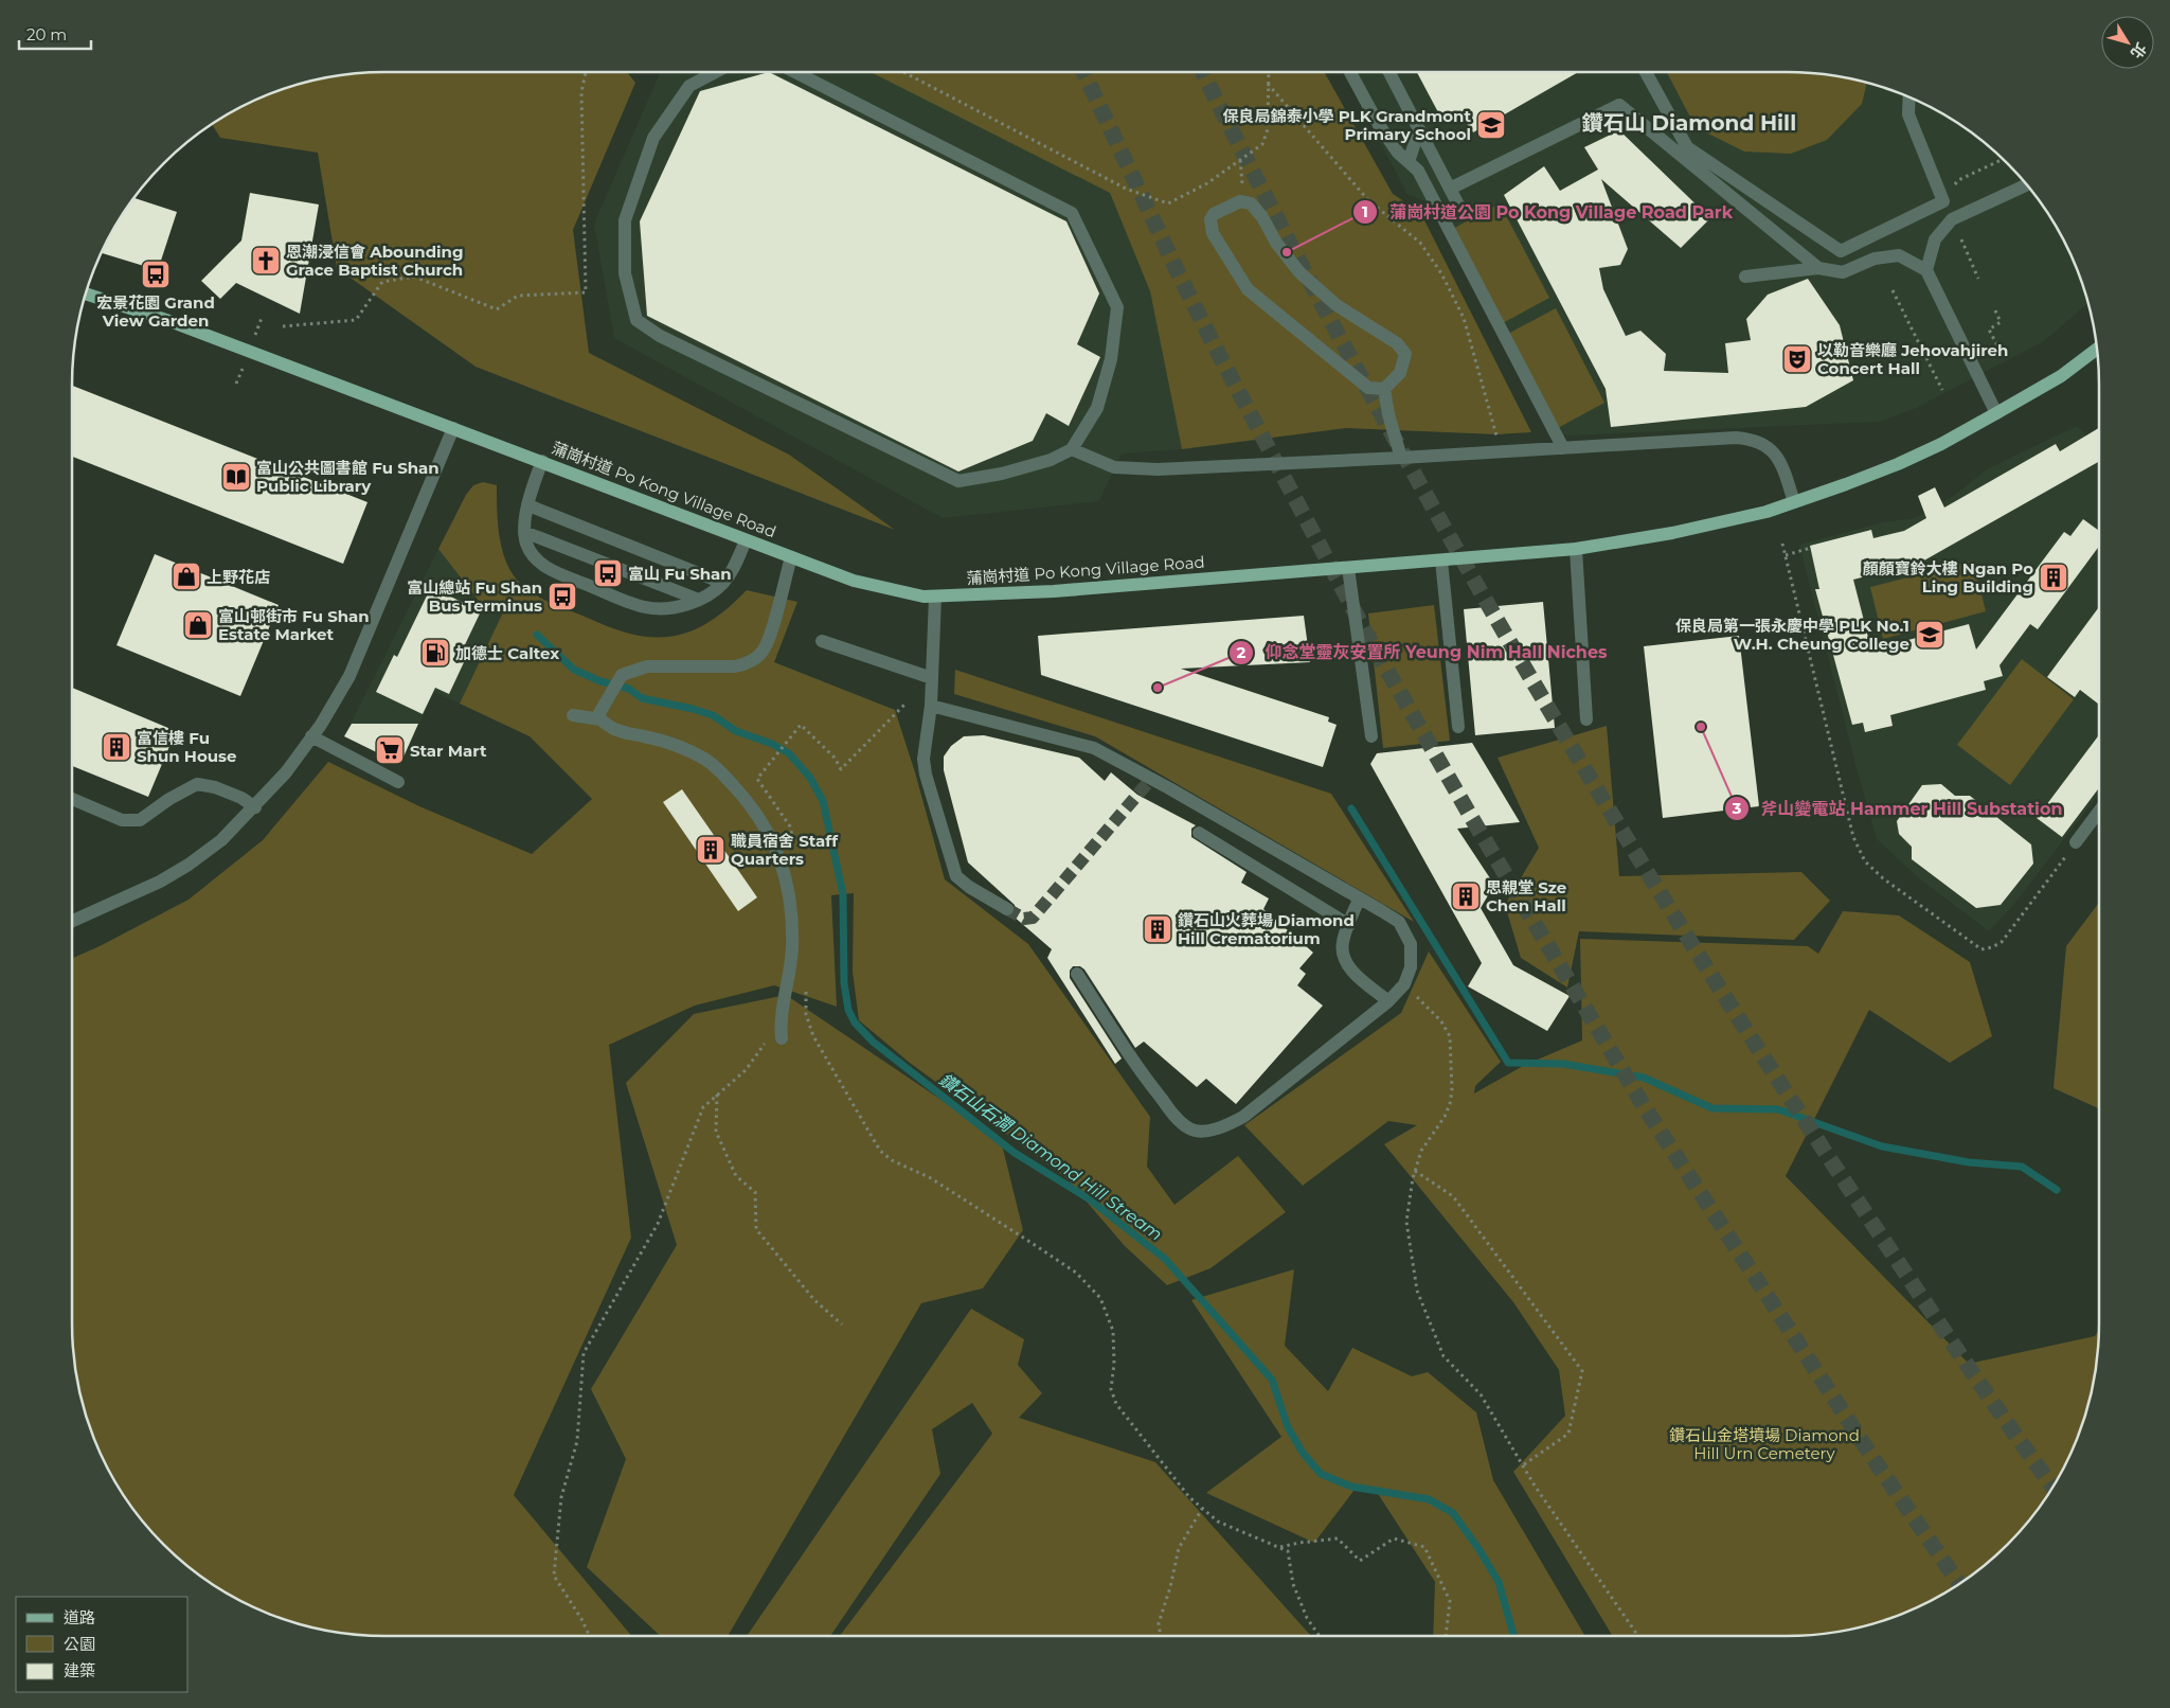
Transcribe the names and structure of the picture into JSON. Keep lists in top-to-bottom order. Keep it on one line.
{"streets":{"main road":["蒲崗村道 Po Kong Village Road"]},"districts":["鑽石山 Diamond Hill"],"water":["鑽石山石澗 Diamond Hill Stream"],"parks":["鑽石山金塔墳場 Diamond Hill Urn Cemetery"],"places":{"school or university":["保良局錦泰小學 PLK Grandmont Primary School","保良局第一張永慶中學 PLK No.1 W.H. Cheung College"],"other":["蒲崗村道公園 Po Kong Village Road Park","仰念堂靈灰安置所 Yeung Nim Hall Niches","斧山變電站 Hammer Hill Substation"],"church":["恩潮浸信會 Abounding Grace Baptist Church"],"bus stop":["宏景花園 Grand View Garden","富山 Fu Shan","富山總站 Fu Shan Bus Terminus"],"theatre":["以勒音樂廳 Jehovahjireh Concert Hall"],"library":["富山公共圖書館 Fu Shan Public Library"],"shop":["上野花店","富山邨街市 Fu Shan Estate Market"],"building":["顏顏寶鈴大樓 Ngan Po Ling Building","富信樓 Fu Shun House","職員宿舍 Staff Quarters","思親堂 Sze Chen Hall","鑽石山火葬場 Diamond Hill Crematorium"],"fuel station":["加德士 Caltex"],"supermarket":["Star Mart"]},"legend":["道路","公園","建築"],"scale_bar":"20 m","north":"bottom right"}
